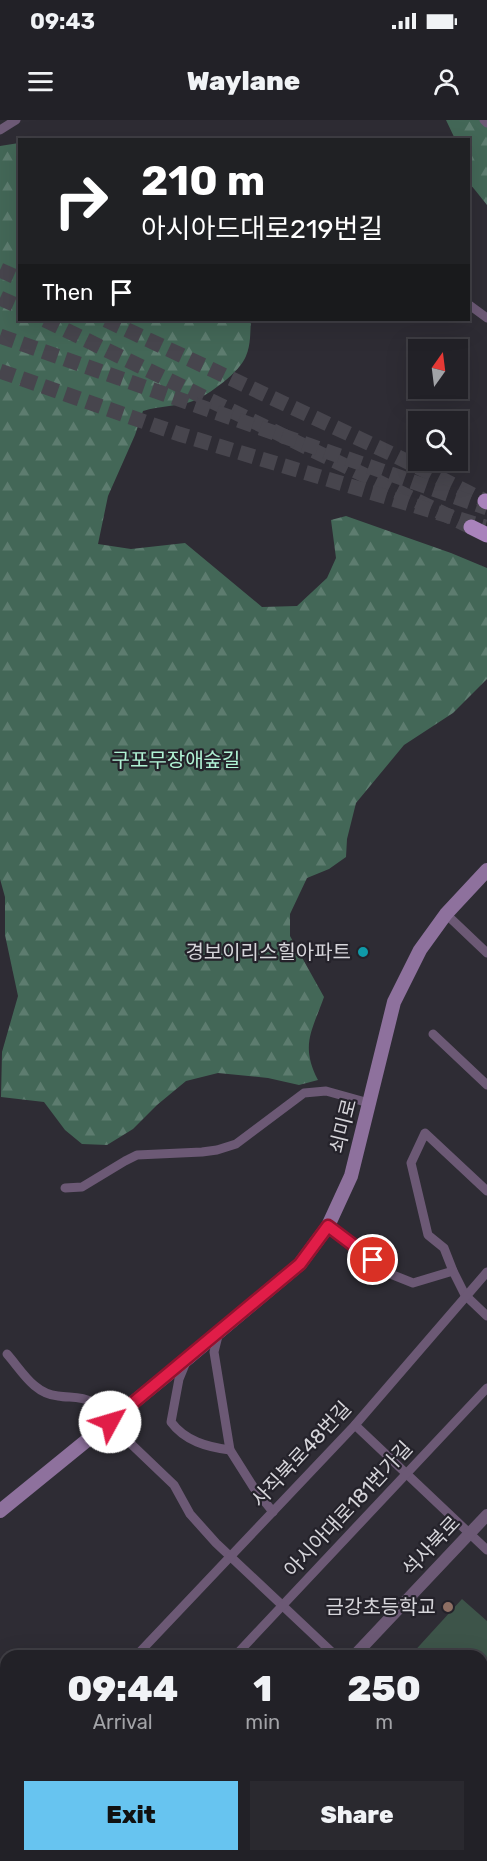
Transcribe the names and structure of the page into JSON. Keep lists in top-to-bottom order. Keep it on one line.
{"streets":{"main road":["쇠미로"],"street":["사직북로48번길","아시아대로181번가길","석사북로"]},"parks":["구포무장애숲길"],"places":["경보이리스힐아파트","금강초등학교"],"north":"top","page":{"status":"09:43","header":"Waylane","turn":["210 m","아시아드대로219번길"],"then":"Then","eta":["09:44","Arrival","1","min","250","m"],"buttons":["Exit","Share"]}}
